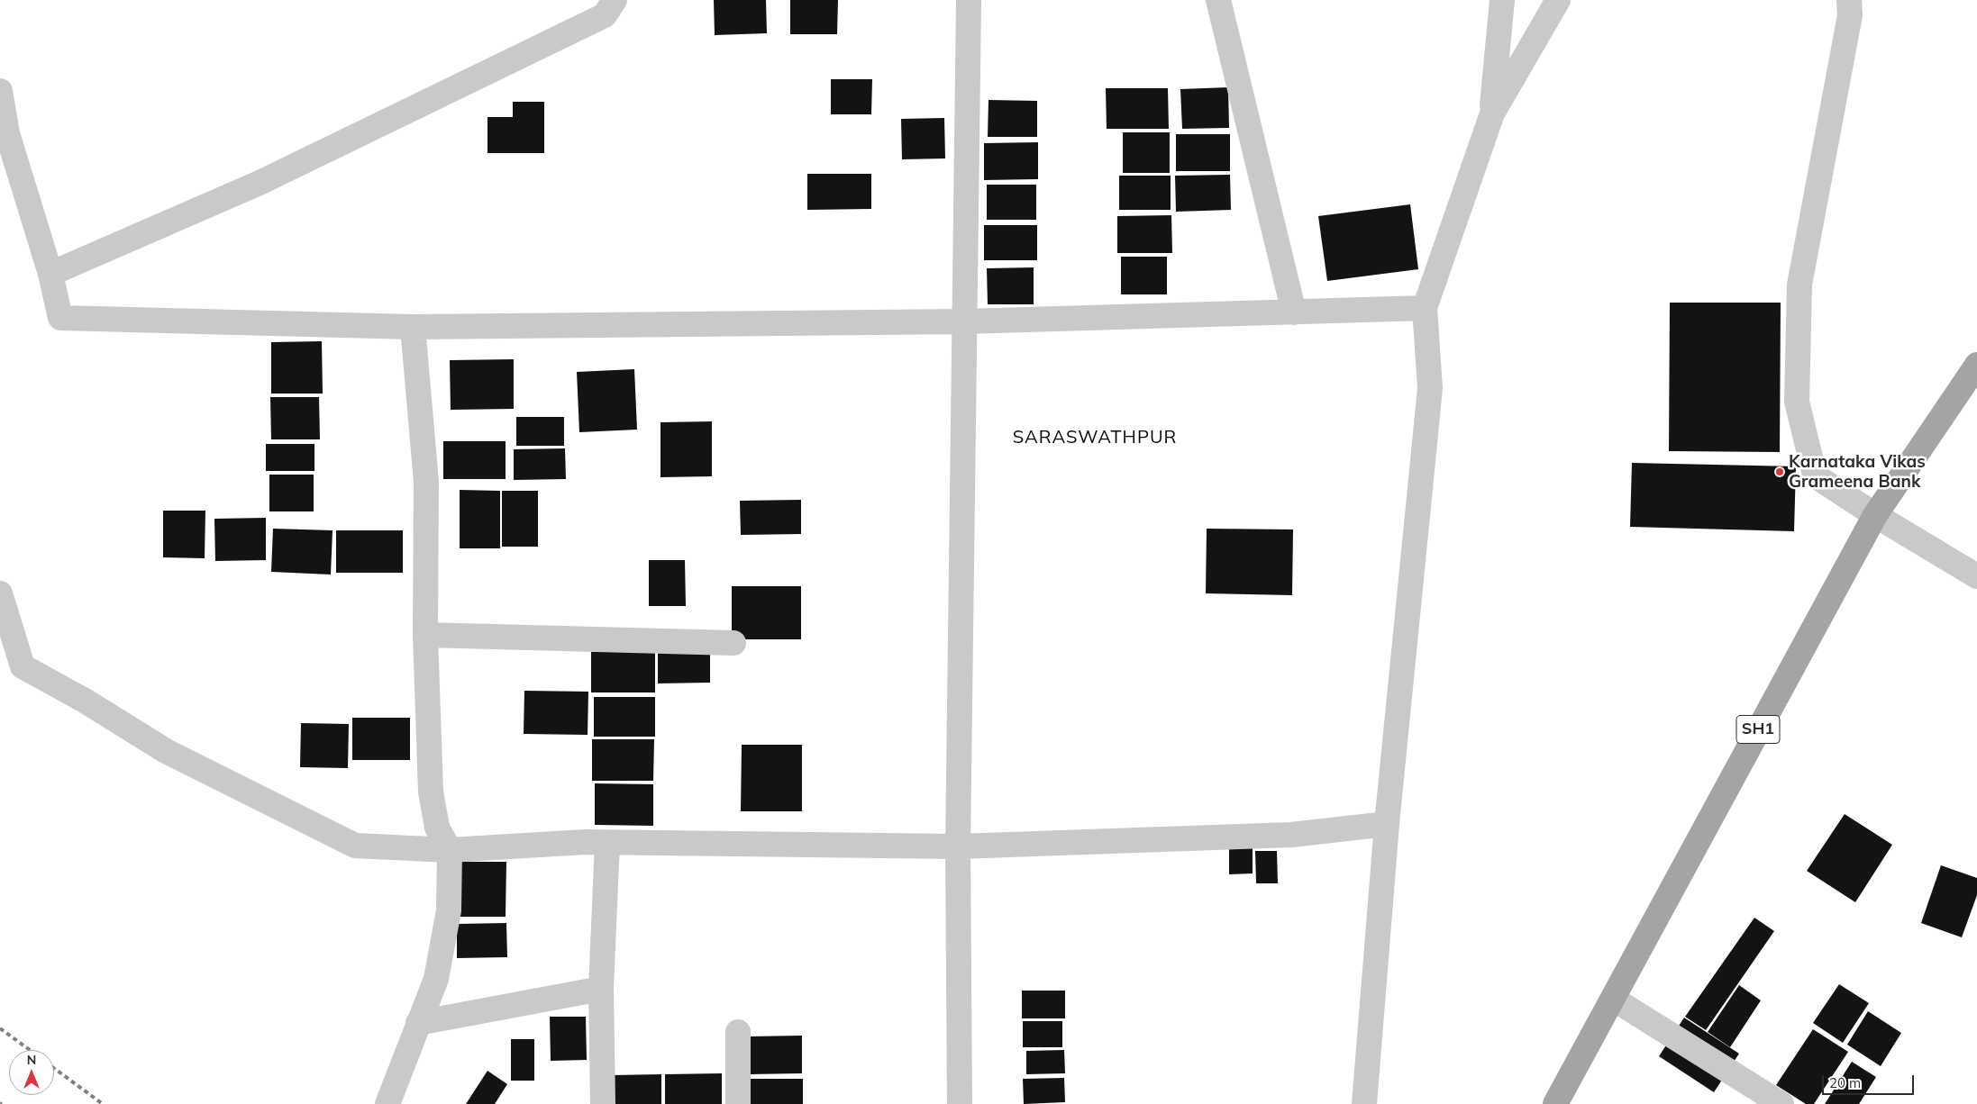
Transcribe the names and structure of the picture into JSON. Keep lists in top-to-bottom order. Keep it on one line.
{"streets":{"main road":["SH1"]},"districts":["SARASWATHPUR"],"places":["Karnataka Vikas Grameena Bank"],"scale_bar":"20 m","north":"top"}
